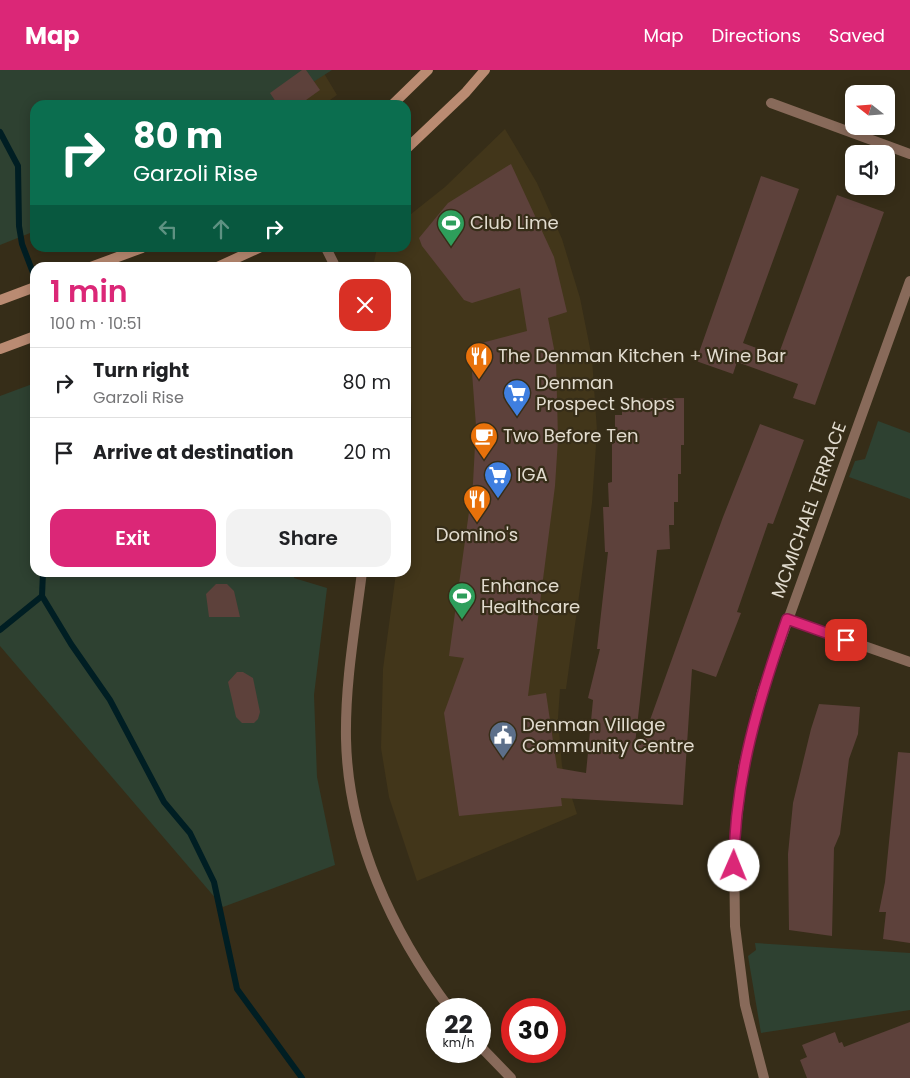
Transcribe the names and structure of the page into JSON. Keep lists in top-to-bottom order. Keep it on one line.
{"streets":{"street":["MCMICHAEL TERRACE"]},"places":{"sports":["Club Lime","Enhance Healthcare"],"restaurant":["The Denman Kitchen + Wine Bar","Domino's"],"supermarket":["Denman Prospect Shops","IGA"],"cafe":["Two Before Ten"],"public building":["Denman Village Community Centre"]},"north":"left","page":{"header":"Map","nav":["Map","Directions","Saved"],"turn":["80 m","Garzoli Rise"],"heading":["1 min","100 m · 10:51"],"list":[{"name":"Turn right","note":"Garzoli Rise","value":"80 m"},{"name":"Arrive at destination","value":"20 m"}],"buttons":["Exit","Share"],"speed":"22 km/h","limit":"30"}}
